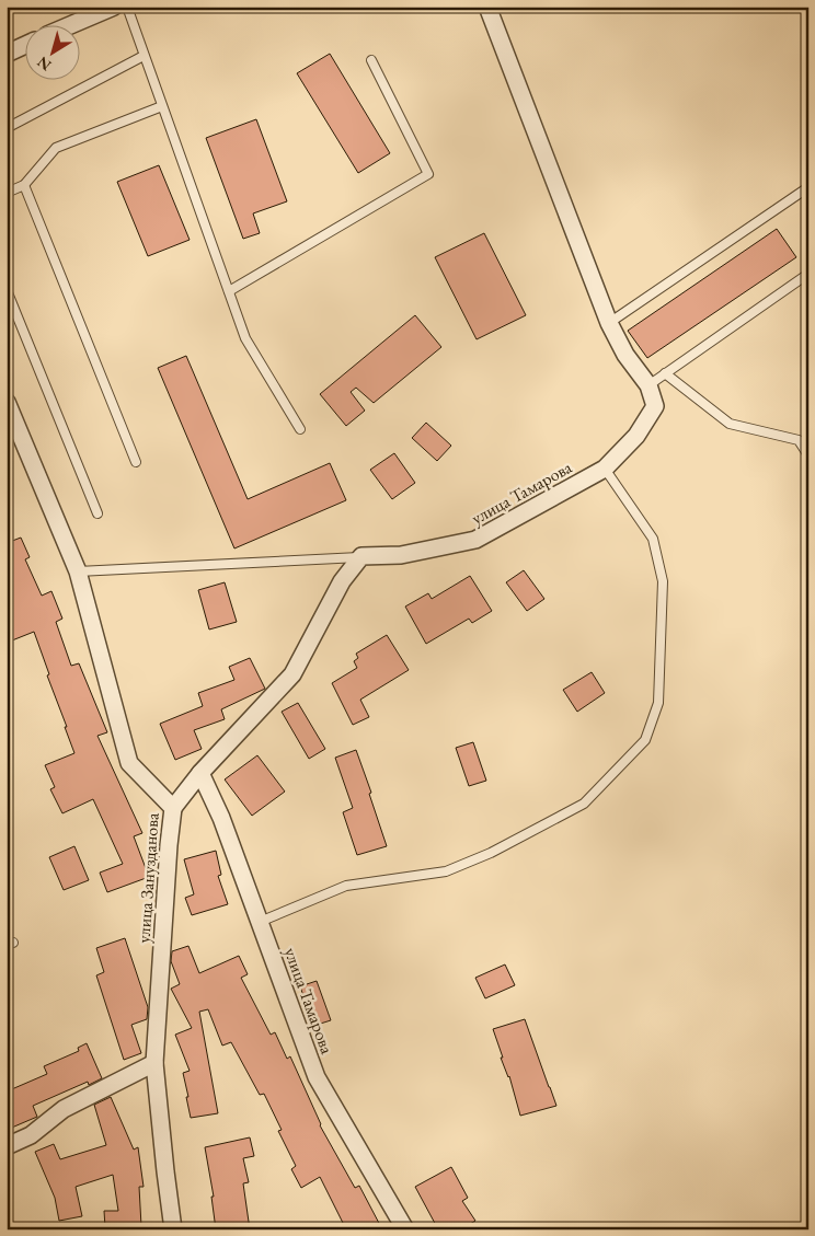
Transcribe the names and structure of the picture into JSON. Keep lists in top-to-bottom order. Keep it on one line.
{"streets":{"street":["улица Тамарова","улица Занузданова"]},"north":"bottom left"}
